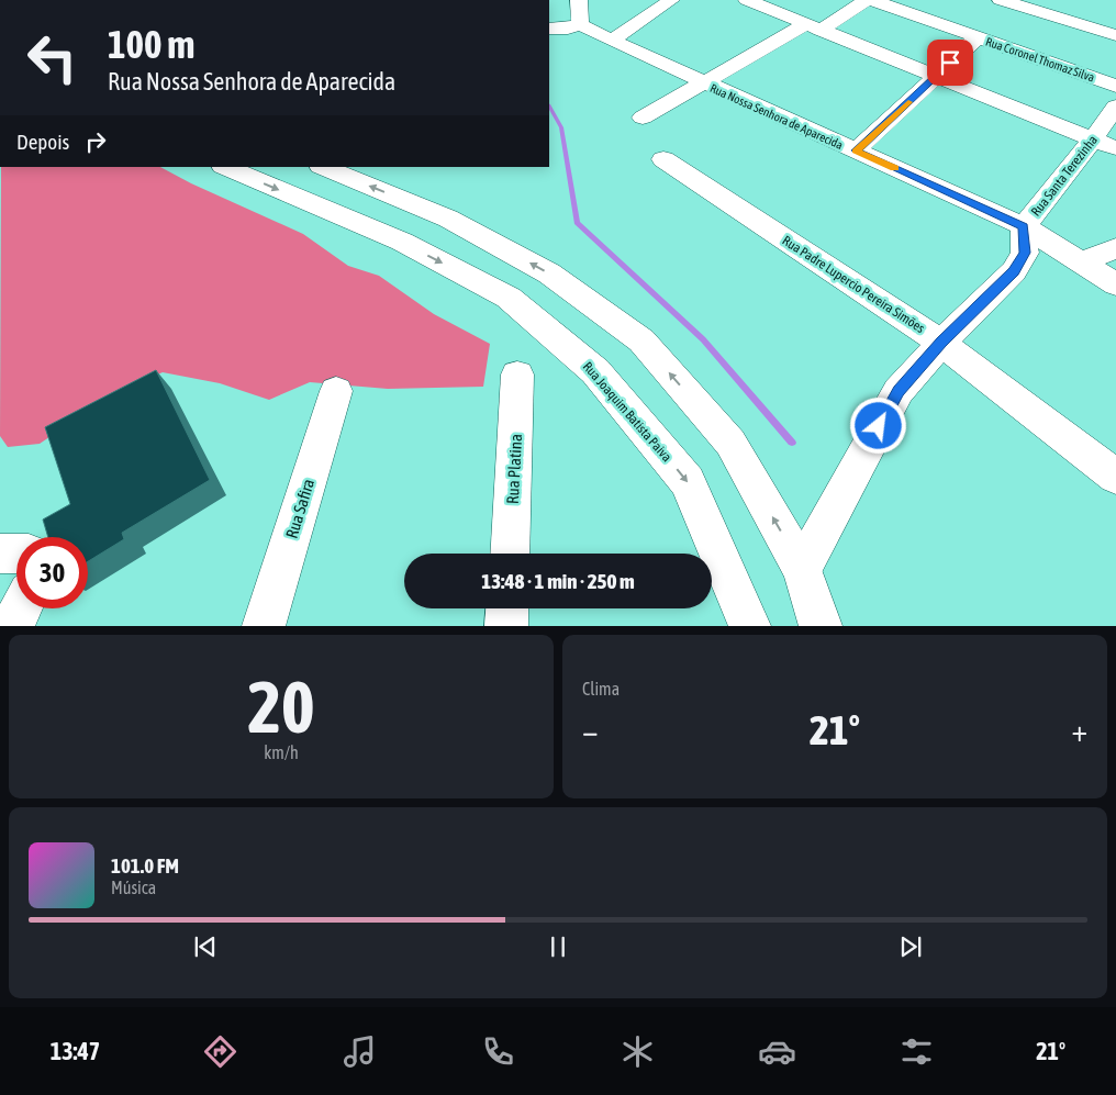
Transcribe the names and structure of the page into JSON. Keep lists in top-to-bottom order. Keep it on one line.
{"streets":{"street":["Rua Coronel Thomaz Silva","Rua Nossa Senhora de Aparecida","Rua Santa Terezinha","Rua Padre Lupercio Pereira Simões","Rua Joaquim Batista Paiva","Rua Platina","Rua Safira"]},"crossings":[["Rua Nossa Senhora de Aparecida","Rua Santa Terezinha"],["Rua Santa Terezinha","Rua Padre Lupercio Pereira Simões"]],"page":{"turn":["100 m","Rua Nossa Senhora de Aparecida"],"then":"Depois","limit":"30","trip":"13:48 · 1 min · 250 m","tile":[["20","km/h"],"Clima"],"heat":["−","21°","+"],"song":["101.0 FM","Música"],"tabs":["13:47","21°"]}}
